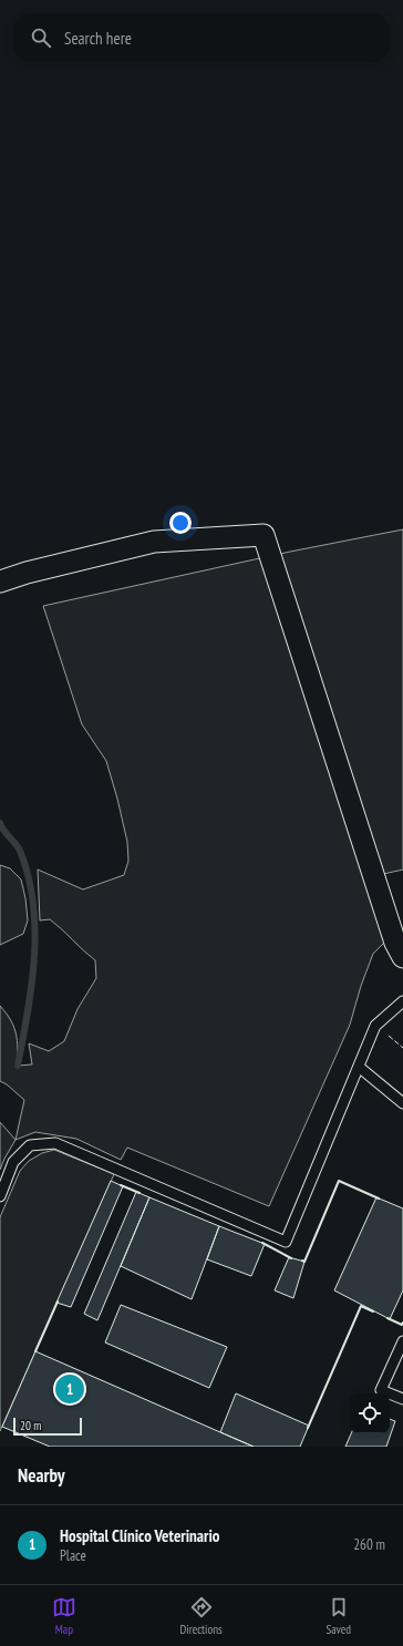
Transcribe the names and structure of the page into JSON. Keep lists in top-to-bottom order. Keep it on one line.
{"scale_bar":"20 m","page":{"search":"Search here","pins":"1","scale":"20 m","heading":"Nearby","list":[{"mark":"1","name":"Hospital Clínico Veterinario","note":"Place","value":"260 m"}],"nav":["Map","Directions","Saved"]}}
